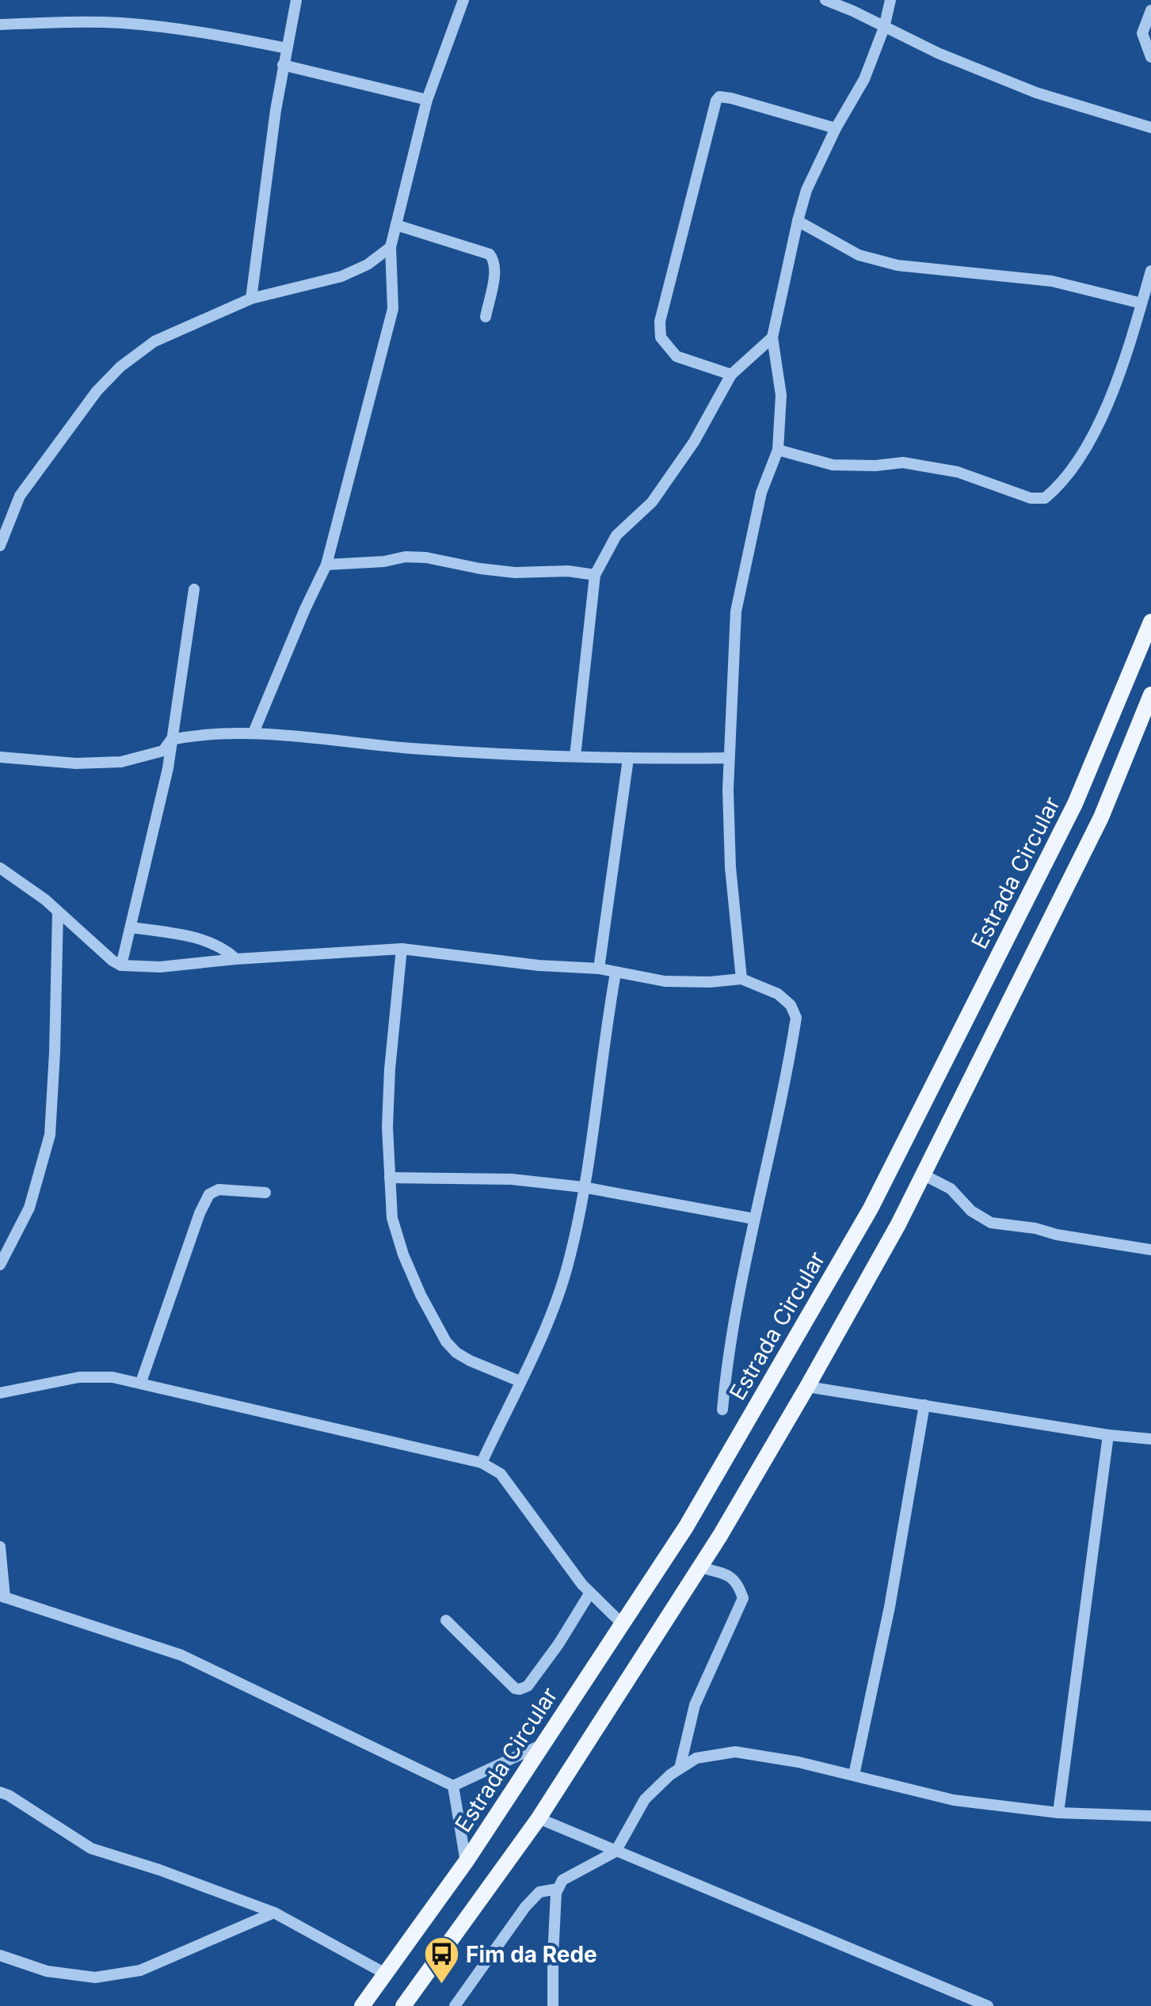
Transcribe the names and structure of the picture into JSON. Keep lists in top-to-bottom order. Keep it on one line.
{"streets":{"main road":["Estrada Circular"]},"places":{"bus stop":["Fim da Rede"]}}
